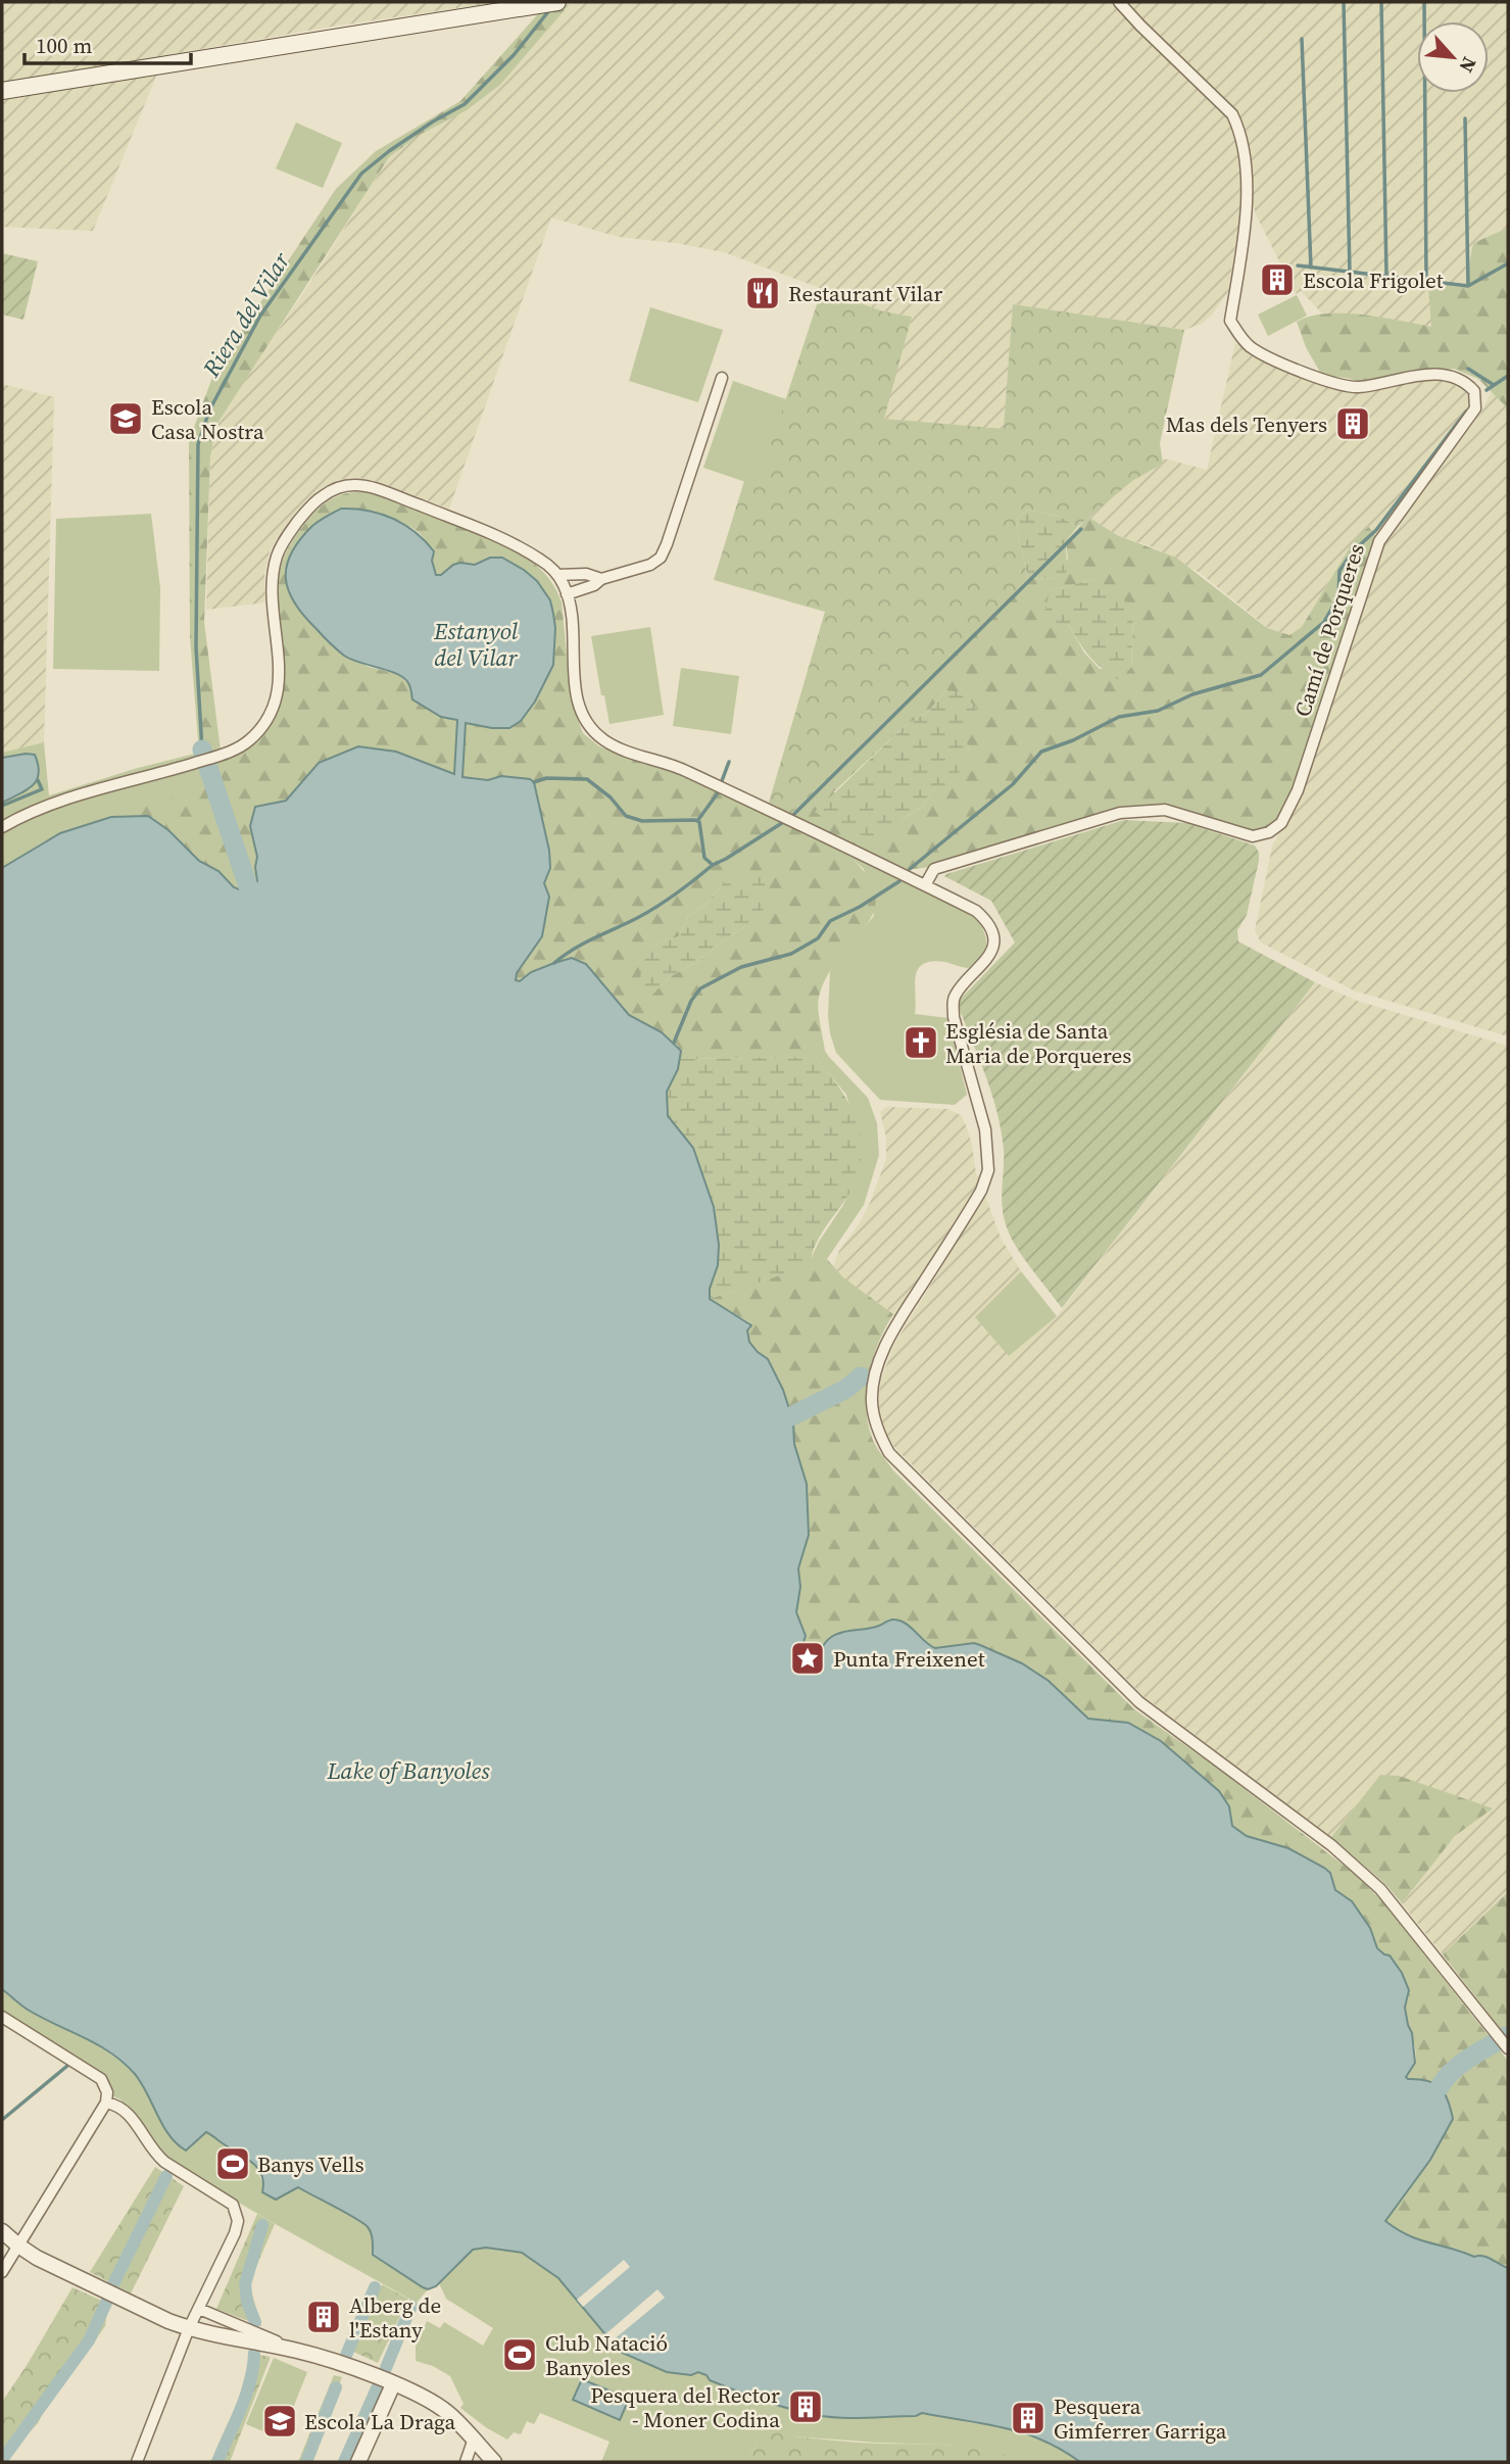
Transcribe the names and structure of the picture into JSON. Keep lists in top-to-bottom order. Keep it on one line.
{"streets":{"street":["Camí de Porqueres"]},"water":["Riera del Vilar","Estanyol del Vilar","Lake of Banyoles"],"places":{"building":["Escola Frigolet","Mas dels Tenyers","Alberg de l'Estany","Pesquera del Rector - Moner Codina","Pesquera Gimferrer Garriga"],"restaurant":["Restaurant Vilar"],"school or university":["Escola Casa Nostra","Escola La Draga"],"church":["Església de Santa Maria de Porqueres"],"place":["Punta Freixenet"],"sports":["Banys Vells","Club Natació Banyoles"]},"scale_bar":"100 m","north":"bottom right"}
